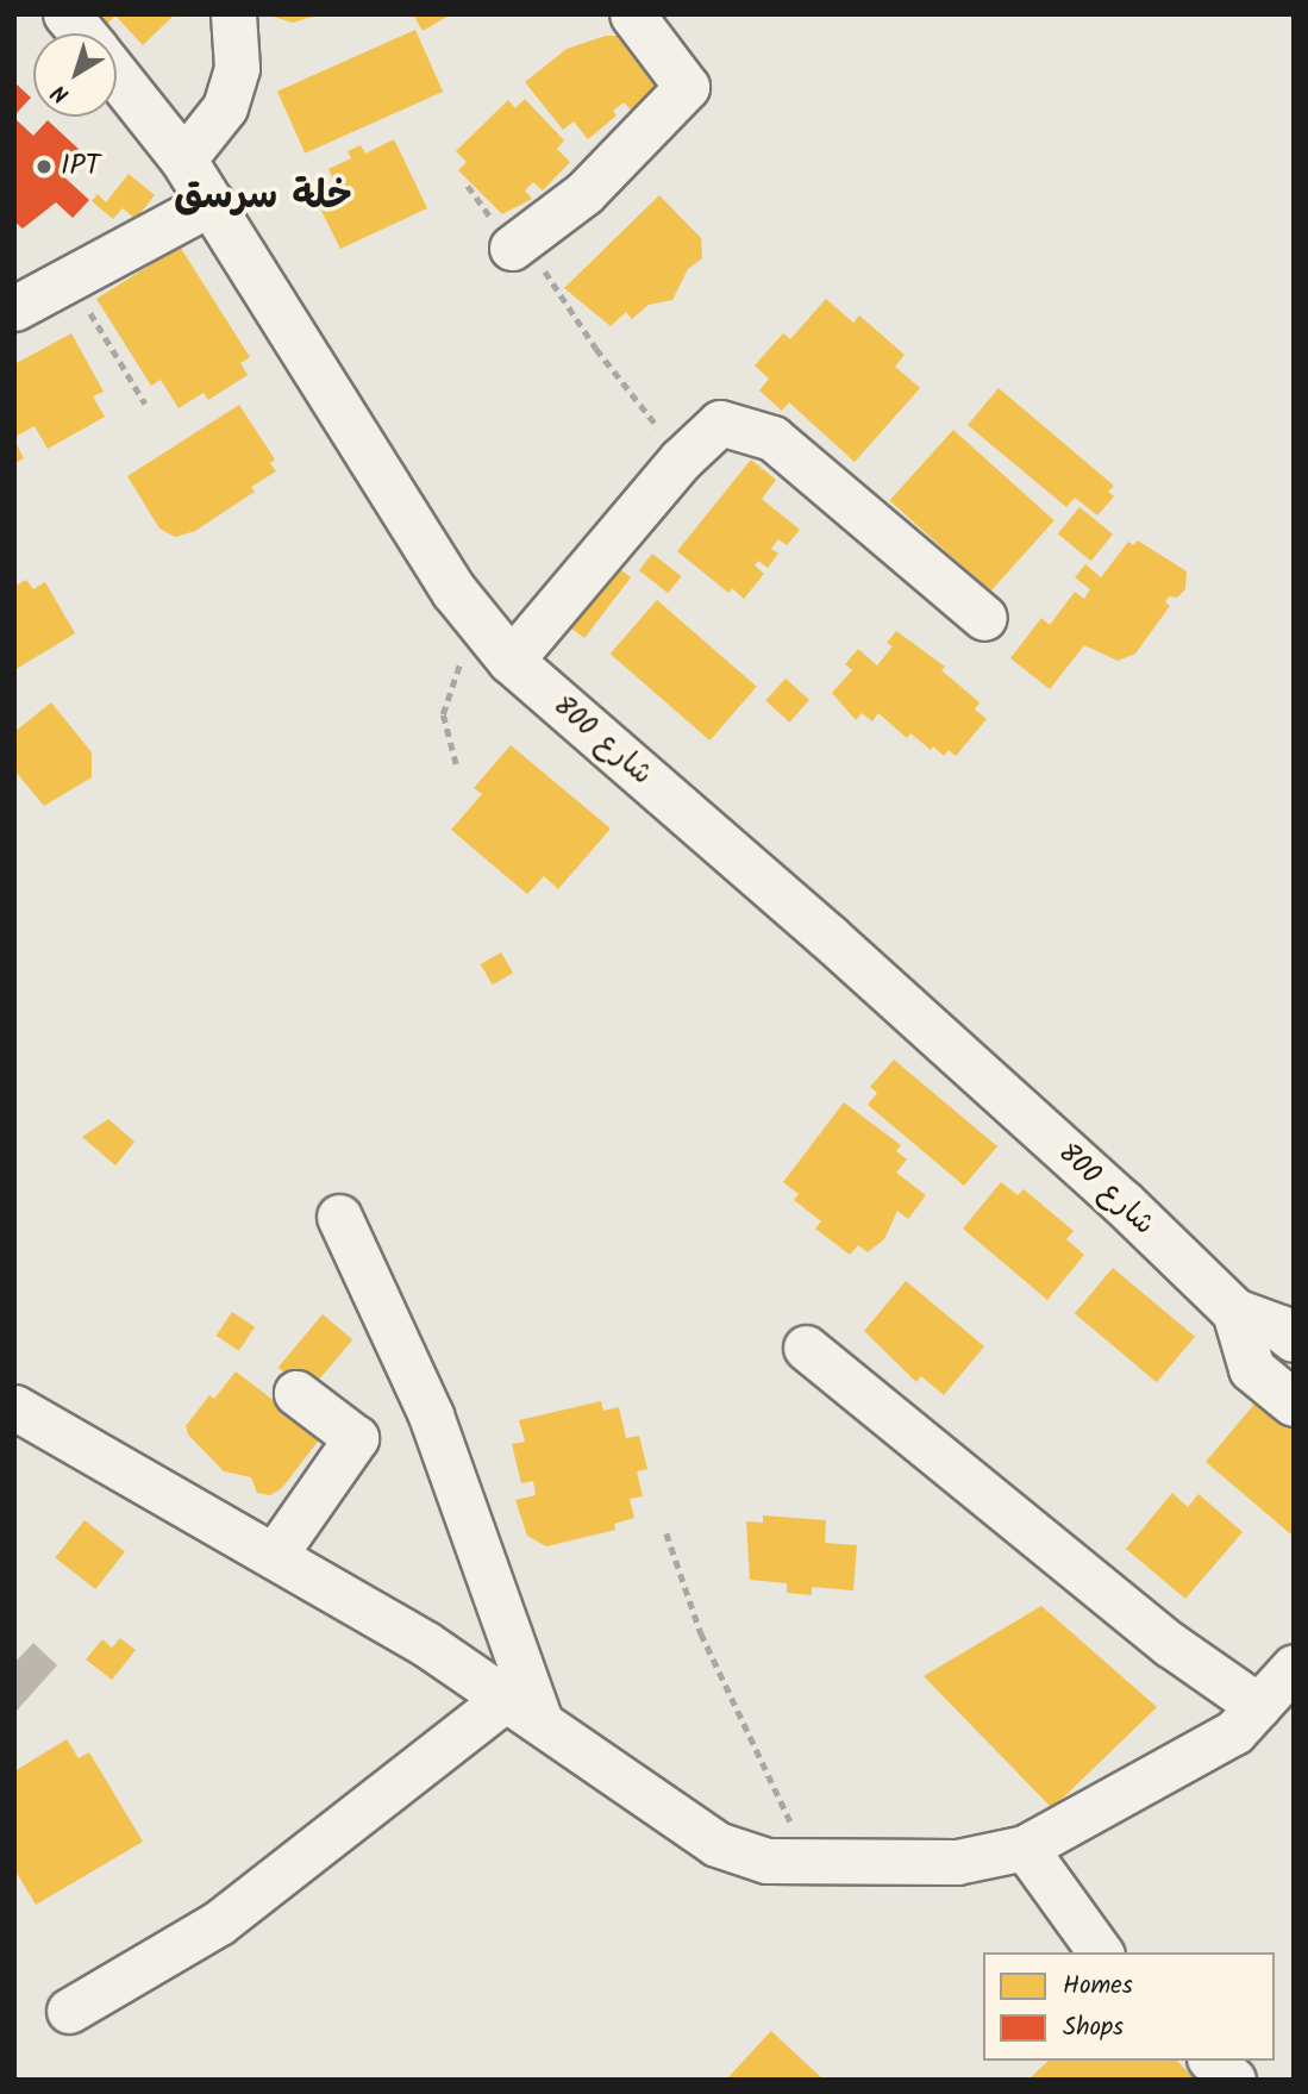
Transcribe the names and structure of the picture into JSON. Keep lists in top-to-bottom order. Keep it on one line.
{"streets":{"main road":["شارع 800"]},"districts":["خلة سرسق"],"places":["IPT"],"legend":["Homes","Shops"],"north":"bottom left"}
